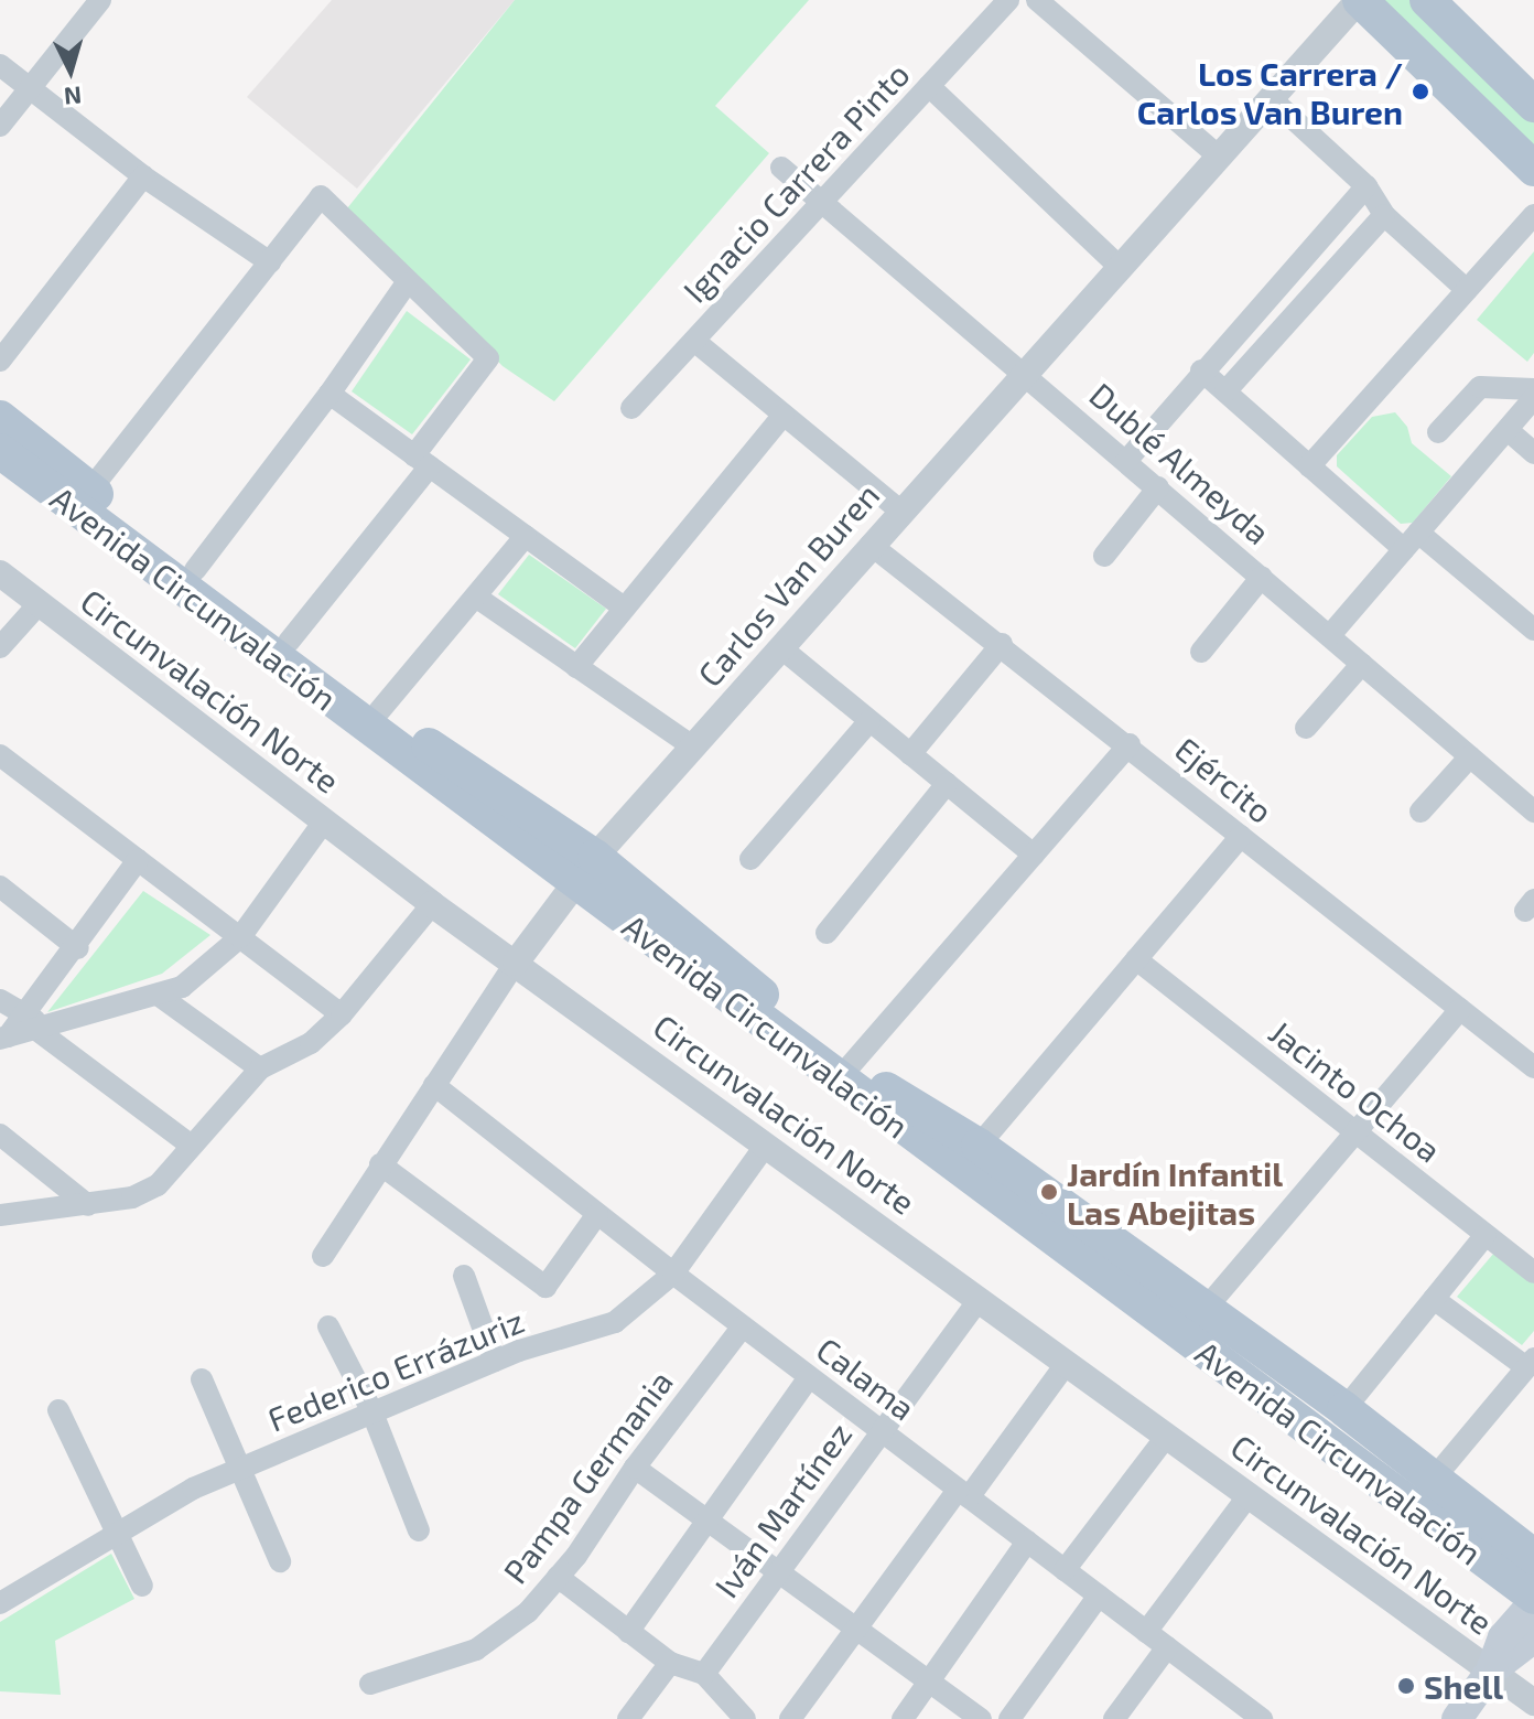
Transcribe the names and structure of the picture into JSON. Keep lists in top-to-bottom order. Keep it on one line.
{"streets":{"main road":["Avenida Circunvalación"],"street":["Ignacio Carrera Pinto","Dublé Almeyda","Carlos Van Buren","Circunvalación Norte","Ejército","Jacinto Ochoa","Federico Errázuriz","Calama","Pampa Germania","Iván Martínez"]},"crossings":[["Ignacio Carrera Pinto","Dublé Almeyda"],["Dublé Almeyda","Carlos Van Buren"],["Carlos Van Buren","Avenida Circunvalación"],["Carlos Van Buren","Circunvalación Norte"],["Carlos Van Buren","Ejército"],["Carlos Van Buren","Calama"],["Circunvalación Norte","Federico Errázuriz"],["Circunvalación Norte","Iván Martínez"],["Federico Errázuriz","Calama"],["Calama","Pampa Germania"],["Calama","Iván Martínez"]],"places":["Los Carrera / Carlos Van Buren","Jardín Infantil Las Abejitas","Shell"],"north":"bottom"}
